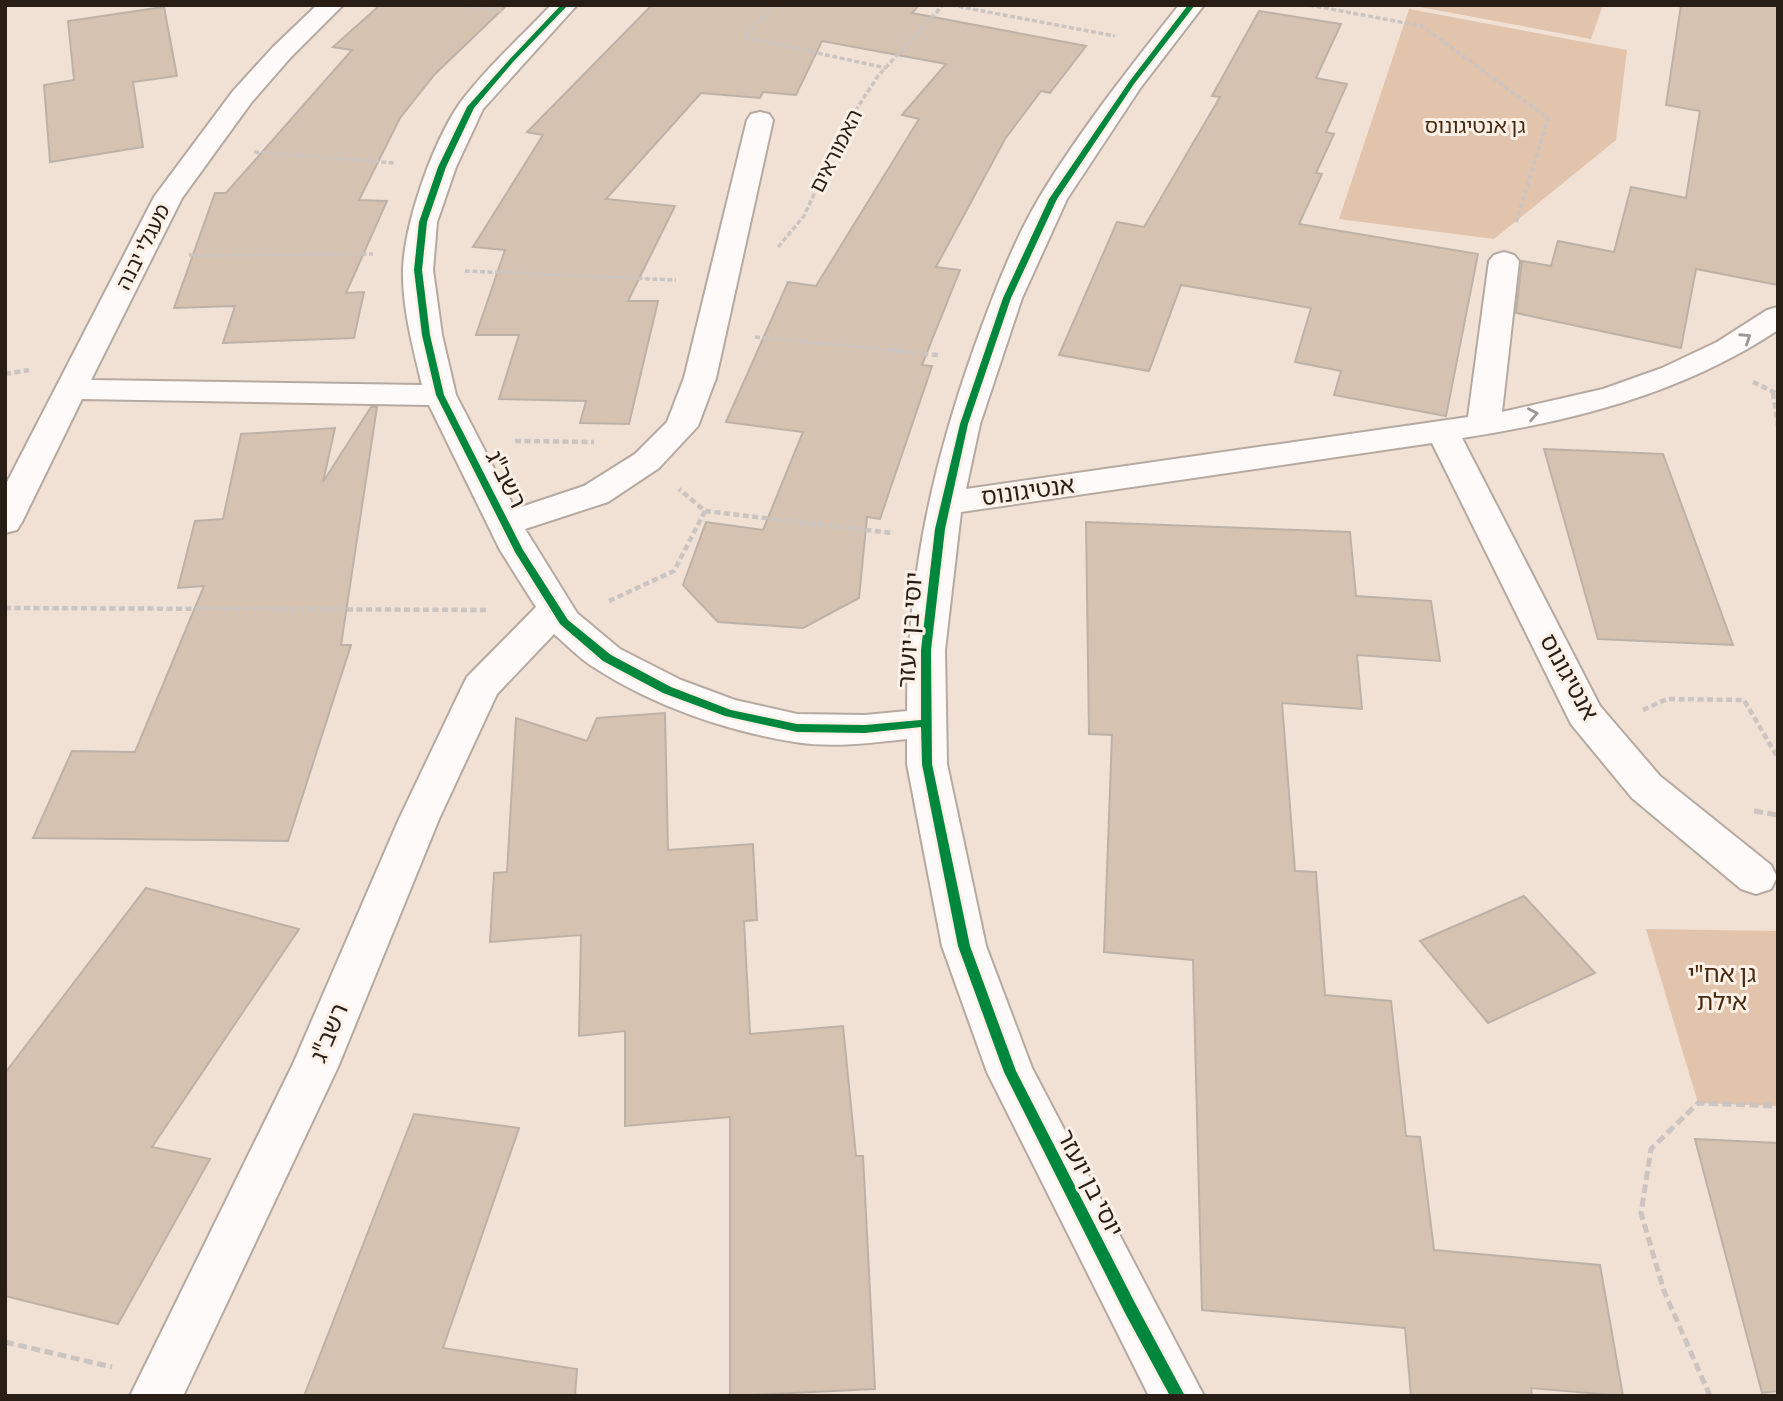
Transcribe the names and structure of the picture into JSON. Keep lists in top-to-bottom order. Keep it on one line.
{"streets":{"street":["מעגלי יבנה","רשב\"ג","אנטיגונוס","יוסי בן יועזר"],"path":["האמוראים"]},"crossings":[["רשב\"ג","יוסי בן יועזר"],["אנטיגונוס","יוסי בן יועזר"]],"parks":["גן אנטיגונוס","גן אח\"י אילת"]}
